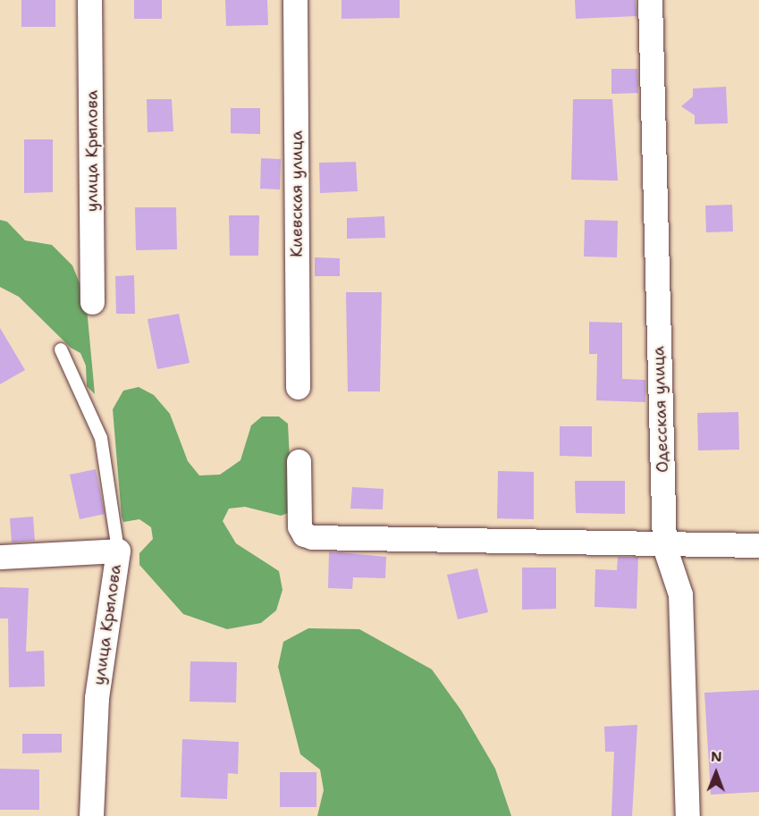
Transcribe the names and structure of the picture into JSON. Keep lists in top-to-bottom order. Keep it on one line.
{"streets":{"street":["улица Крылова","Киевская улица","Одесская улица"]},"north":"top"}
